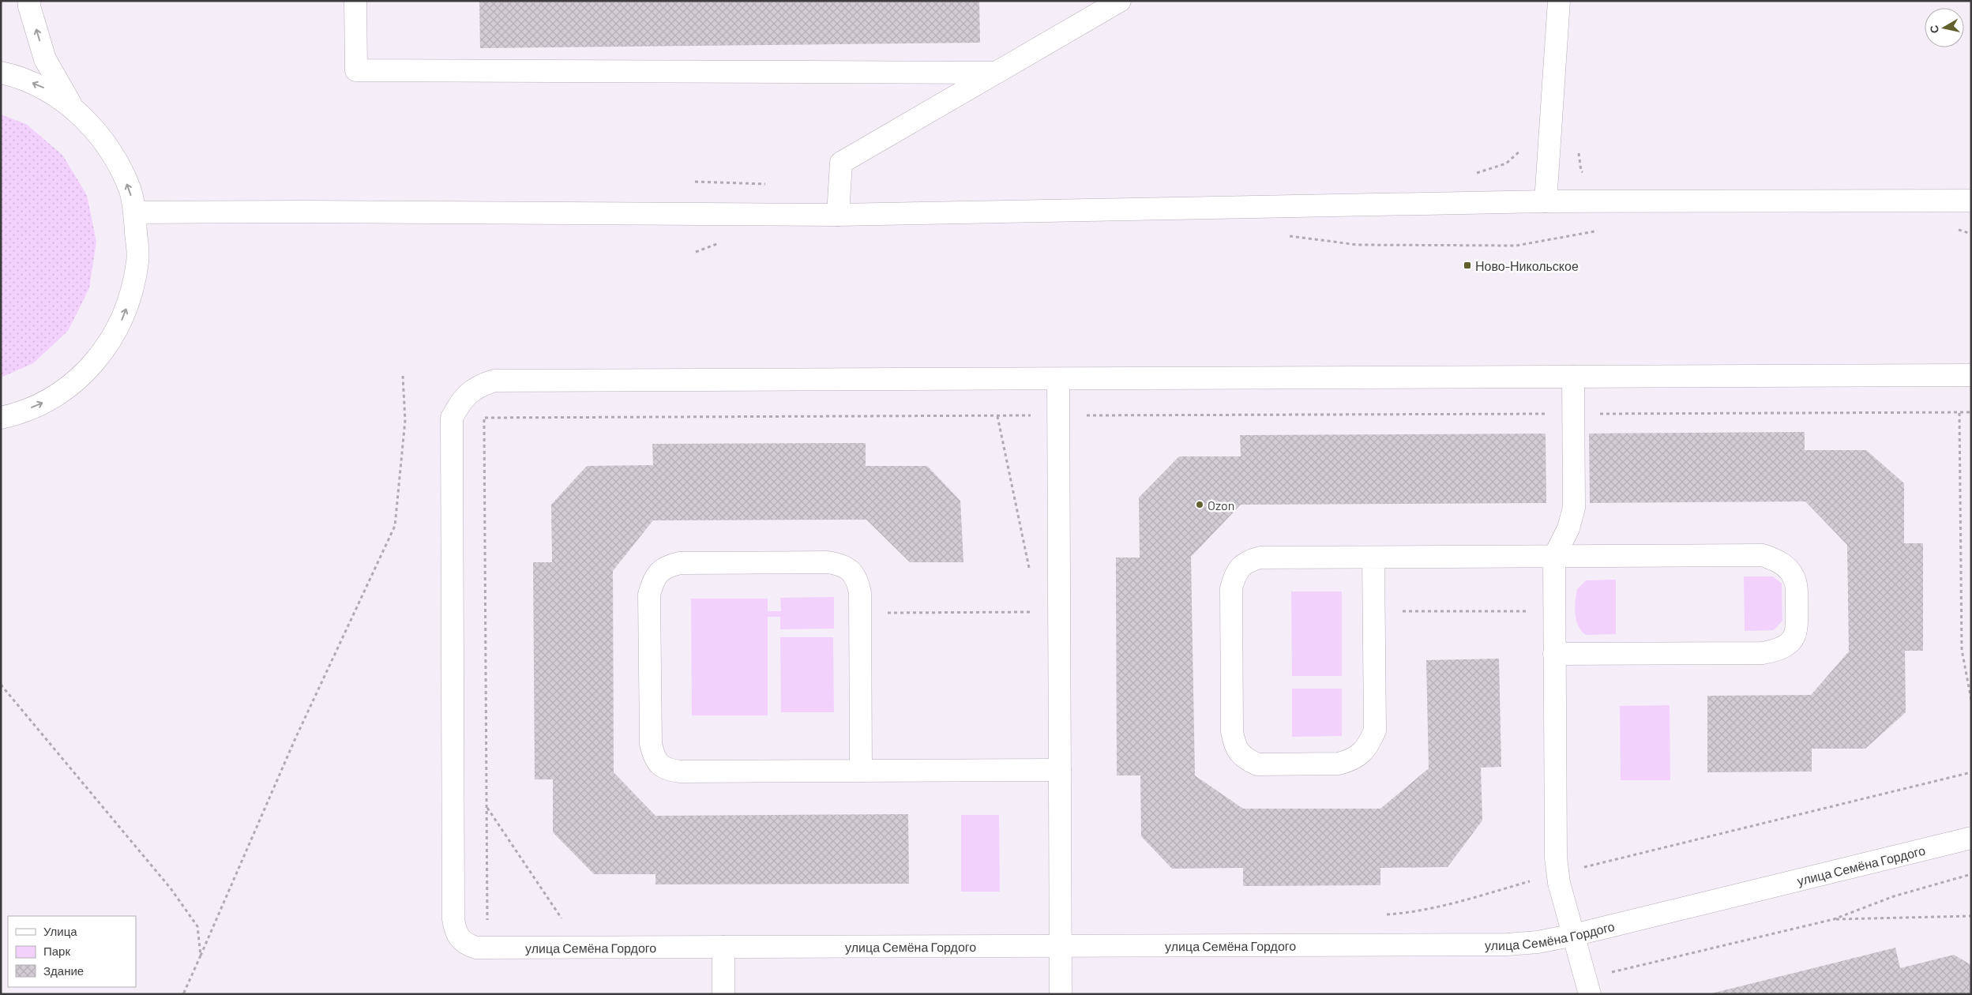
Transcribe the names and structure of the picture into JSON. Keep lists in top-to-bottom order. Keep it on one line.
{"streets":{"street":["улица Семёна Гордого"]},"places":{"transit":["Ново-Никольское"],"other":["Ozon"]},"legend":["Улица","Парк","Здание"],"north":"left"}
